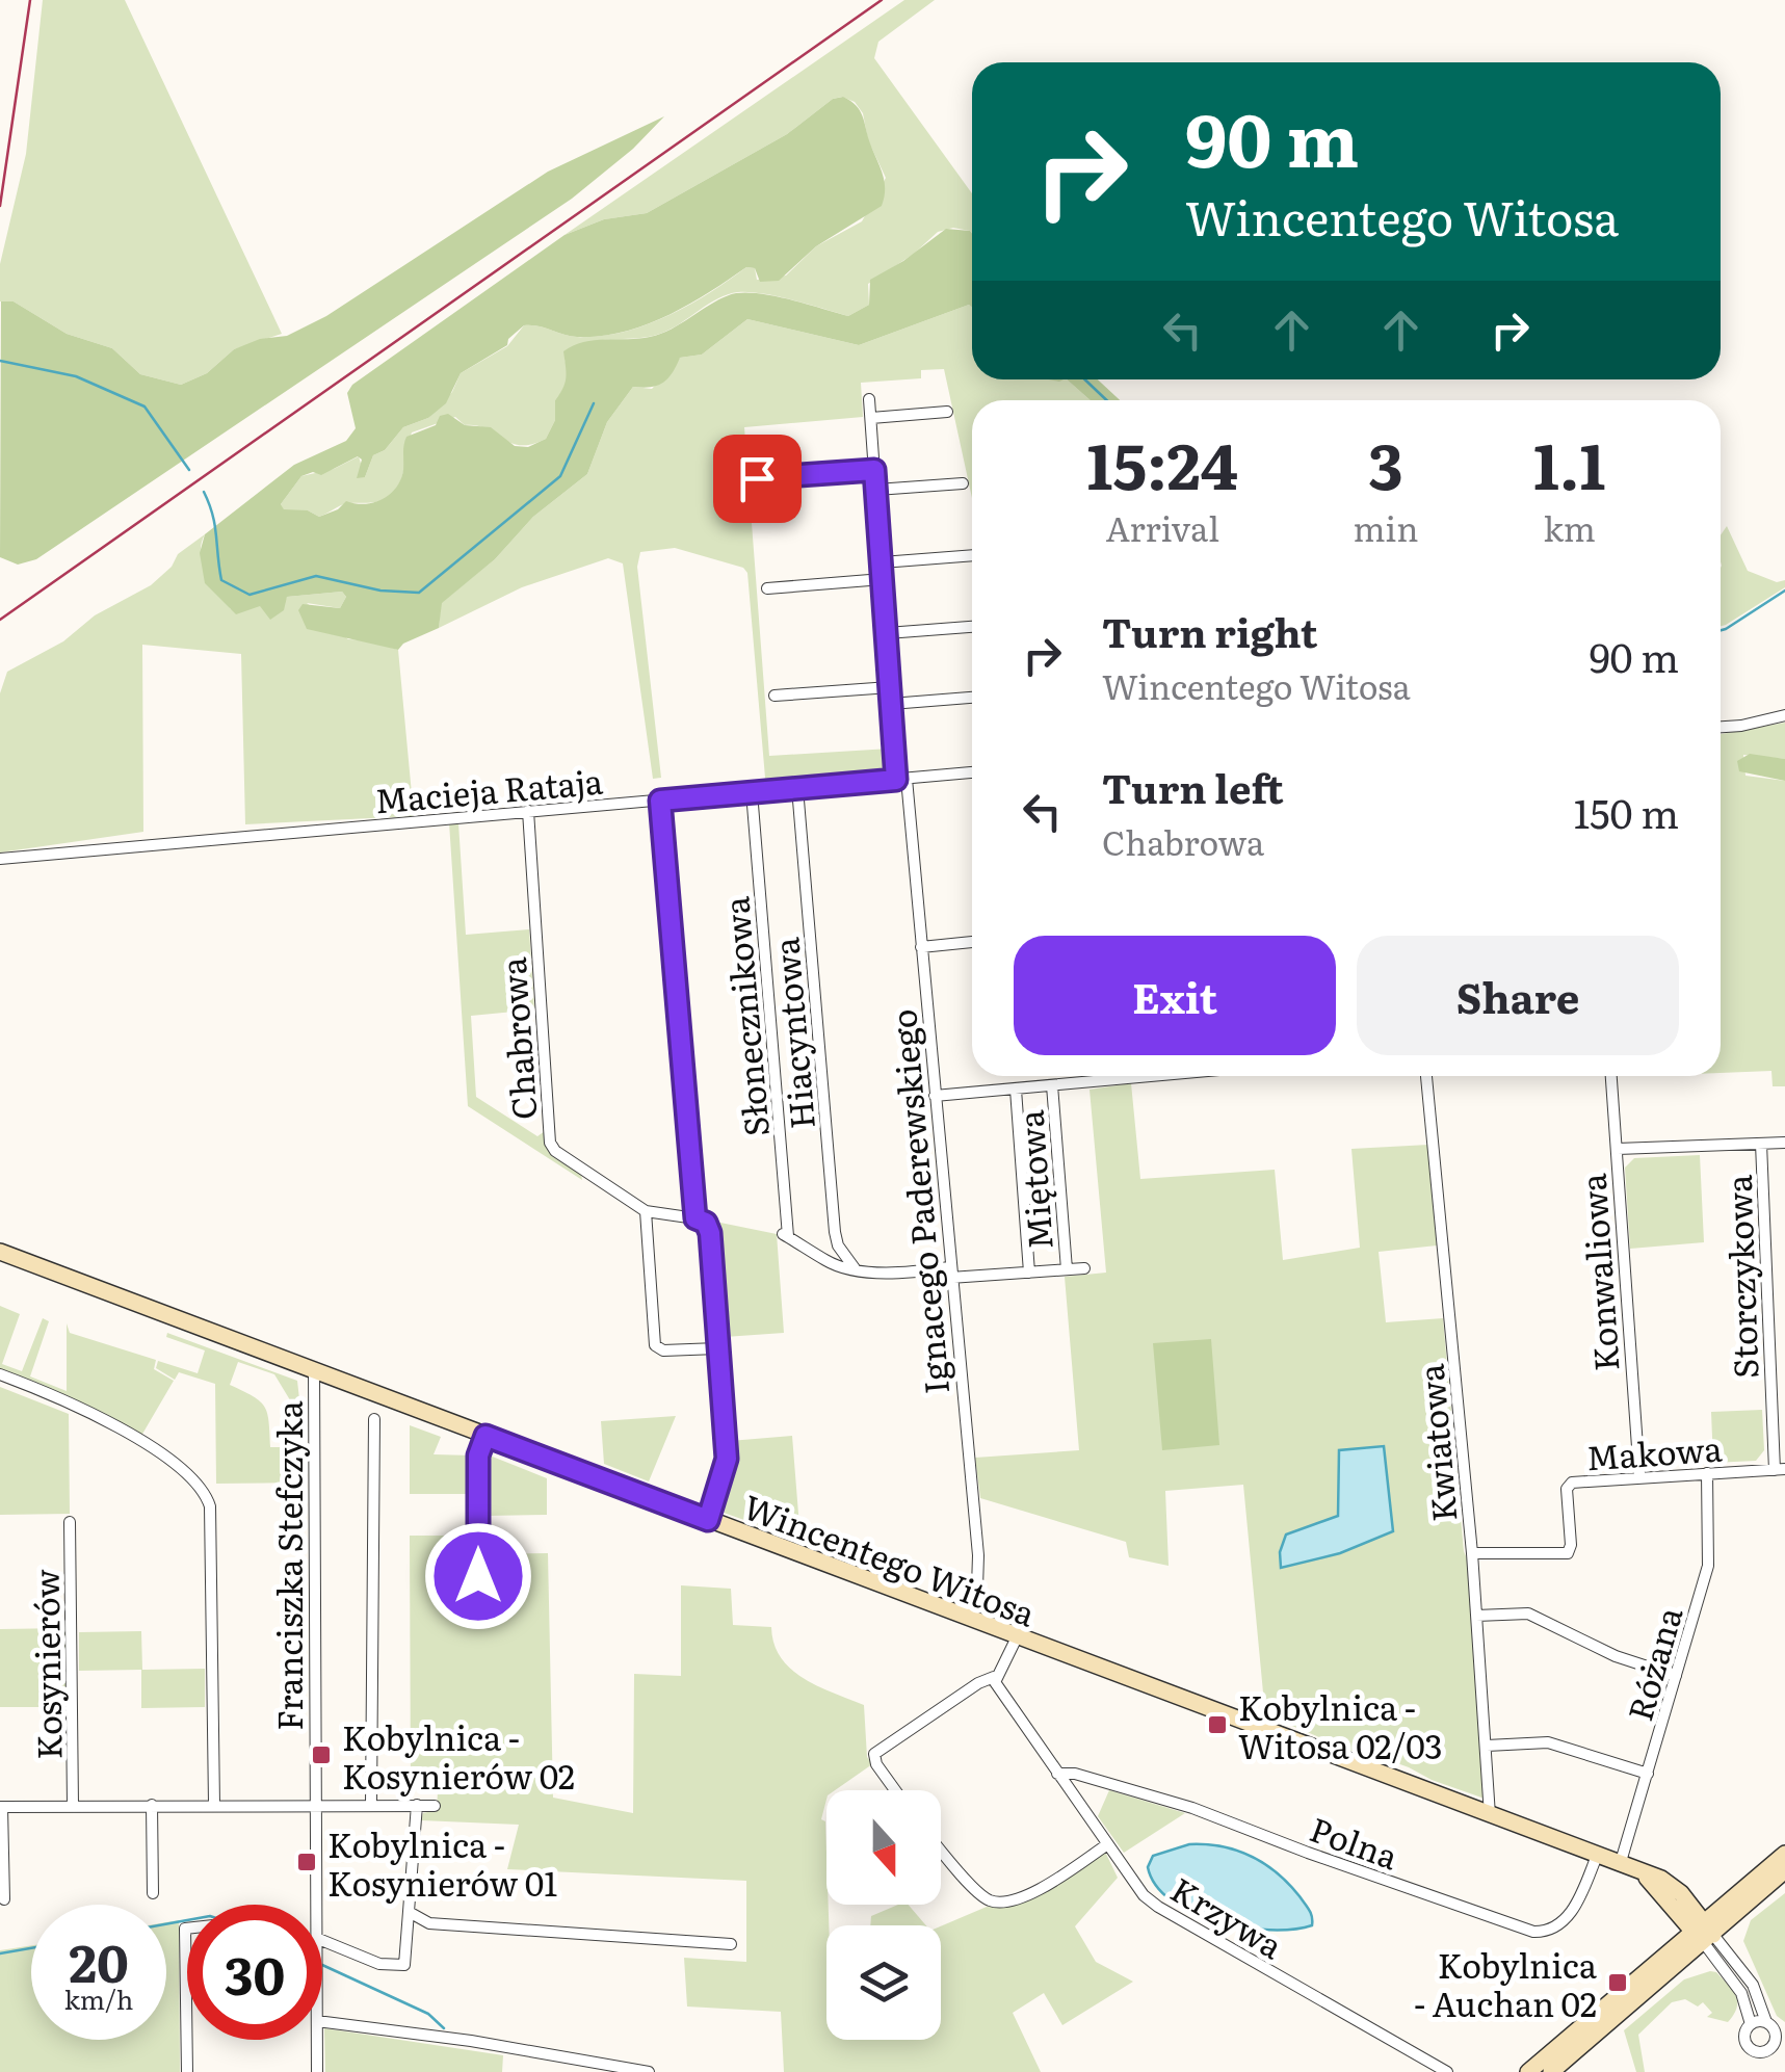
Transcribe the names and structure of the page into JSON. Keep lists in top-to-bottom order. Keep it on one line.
{"streets":{"street":["Macieja Rataja","Słonecznikowa","Hiacyntowa","Chabrowa","Miętowa","Ignacego Paderewskiego","Konwaliowa","Storczykowa","Kwiatowa","Makowa","Wincentego Witosa","Franciszka Stefczyka","Różana","Kosynierów","Polna","Krzywa"]},"crossings":[["Macieja Rataja","Słonecznikowa"],["Macieja Rataja","Hiacyntowa"],["Macieja Rataja","Chabrowa"],["Macieja Rataja","Ignacego Paderewskiego"],["Słonecznikowa","Hiacyntowa"],["Ignacego Paderewskiego","Wincentego Witosa"],["Konwaliowa","Makowa"],["Storczykowa","Makowa"],["Kwiatowa","Makowa"],["Kwiatowa","Wincentego Witosa"],["Makowa","Różana"],["Wincentego Witosa","Franciszka Stefczyka"],["Wincentego Witosa","Różana"],["Wincentego Witosa","Polna"],["Franciszka Stefczyka","Kosynierów"],["Polna","Krzywa"]],"places":{"transit":["Kobylnica - Witosa 02/03","Kobylnica - Kosynierów 02","Kobylnica - Kosynierów 01","Kobylnica - Auchan 02"]},"north":"bottom","page":{"turn":["90 m","Wincentego Witosa"],"eta":["15:24","Arrival","3","min","1.1","km"],"list":[{"name":"Turn right","note":"Wincentego Witosa","value":"90 m"},{"name":"Turn left","note":"Chabrowa","value":"150 m"}],"buttons":["Exit","Share"],"speed":"20 km/h","limit":"30"}}
